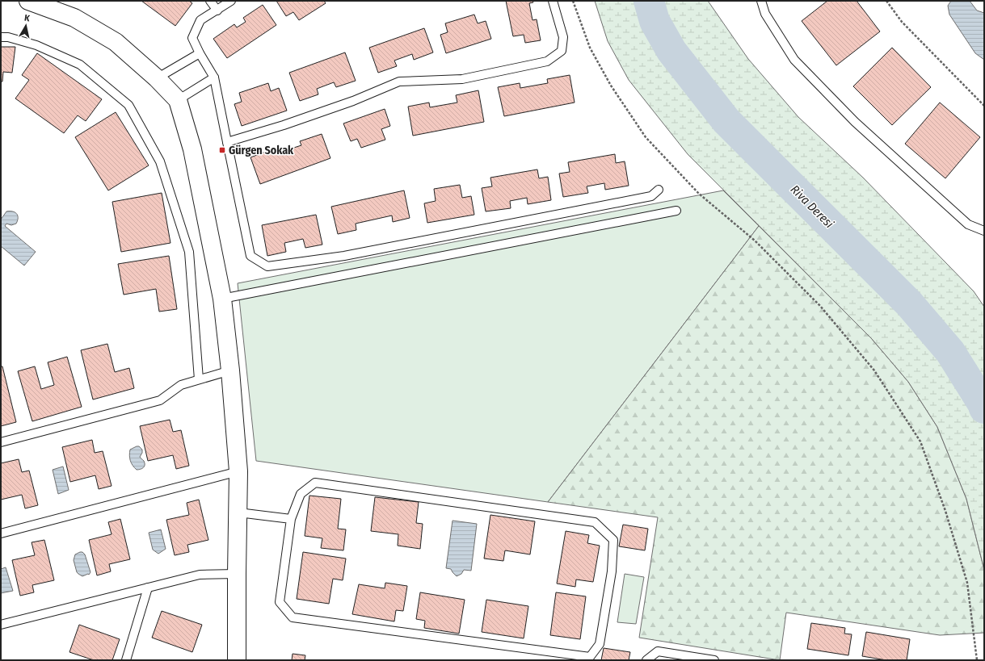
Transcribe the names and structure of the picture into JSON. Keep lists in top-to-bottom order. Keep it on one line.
{"water":["Riva Deresi"],"places":{"transit":["Gürgen Sokak"]},"north":"top"}
